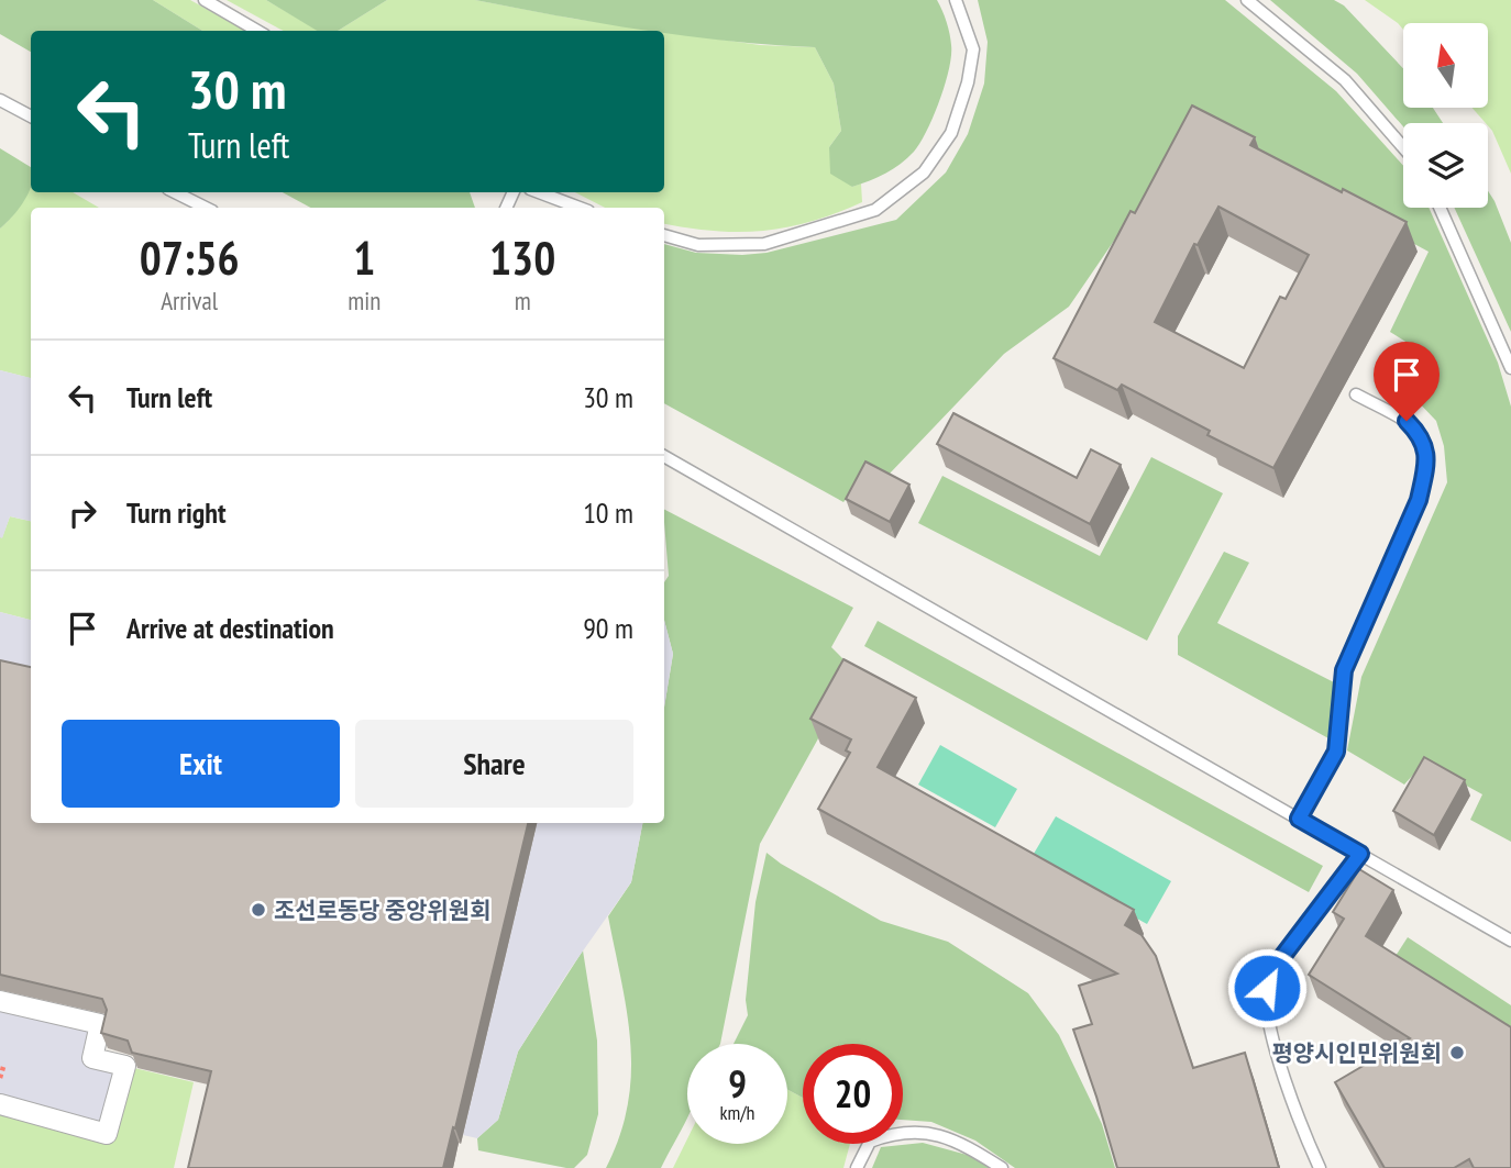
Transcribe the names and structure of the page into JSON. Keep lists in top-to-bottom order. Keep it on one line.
{"places":["조선로동당 중앙위원회","평양시인민위원회"],"north":"top","page":{"turn":["30 m","Turn left"],"eta":["07:56","Arrival","1","min","130","m"],"list":[{"name":"Turn left","value":"30 m"},{"name":"Turn right","value":"10 m"},{"name":"Arrive at destination","value":"90 m"}],"buttons":["Exit","Share"],"speed":"9 km/h","limit":"20"}}
